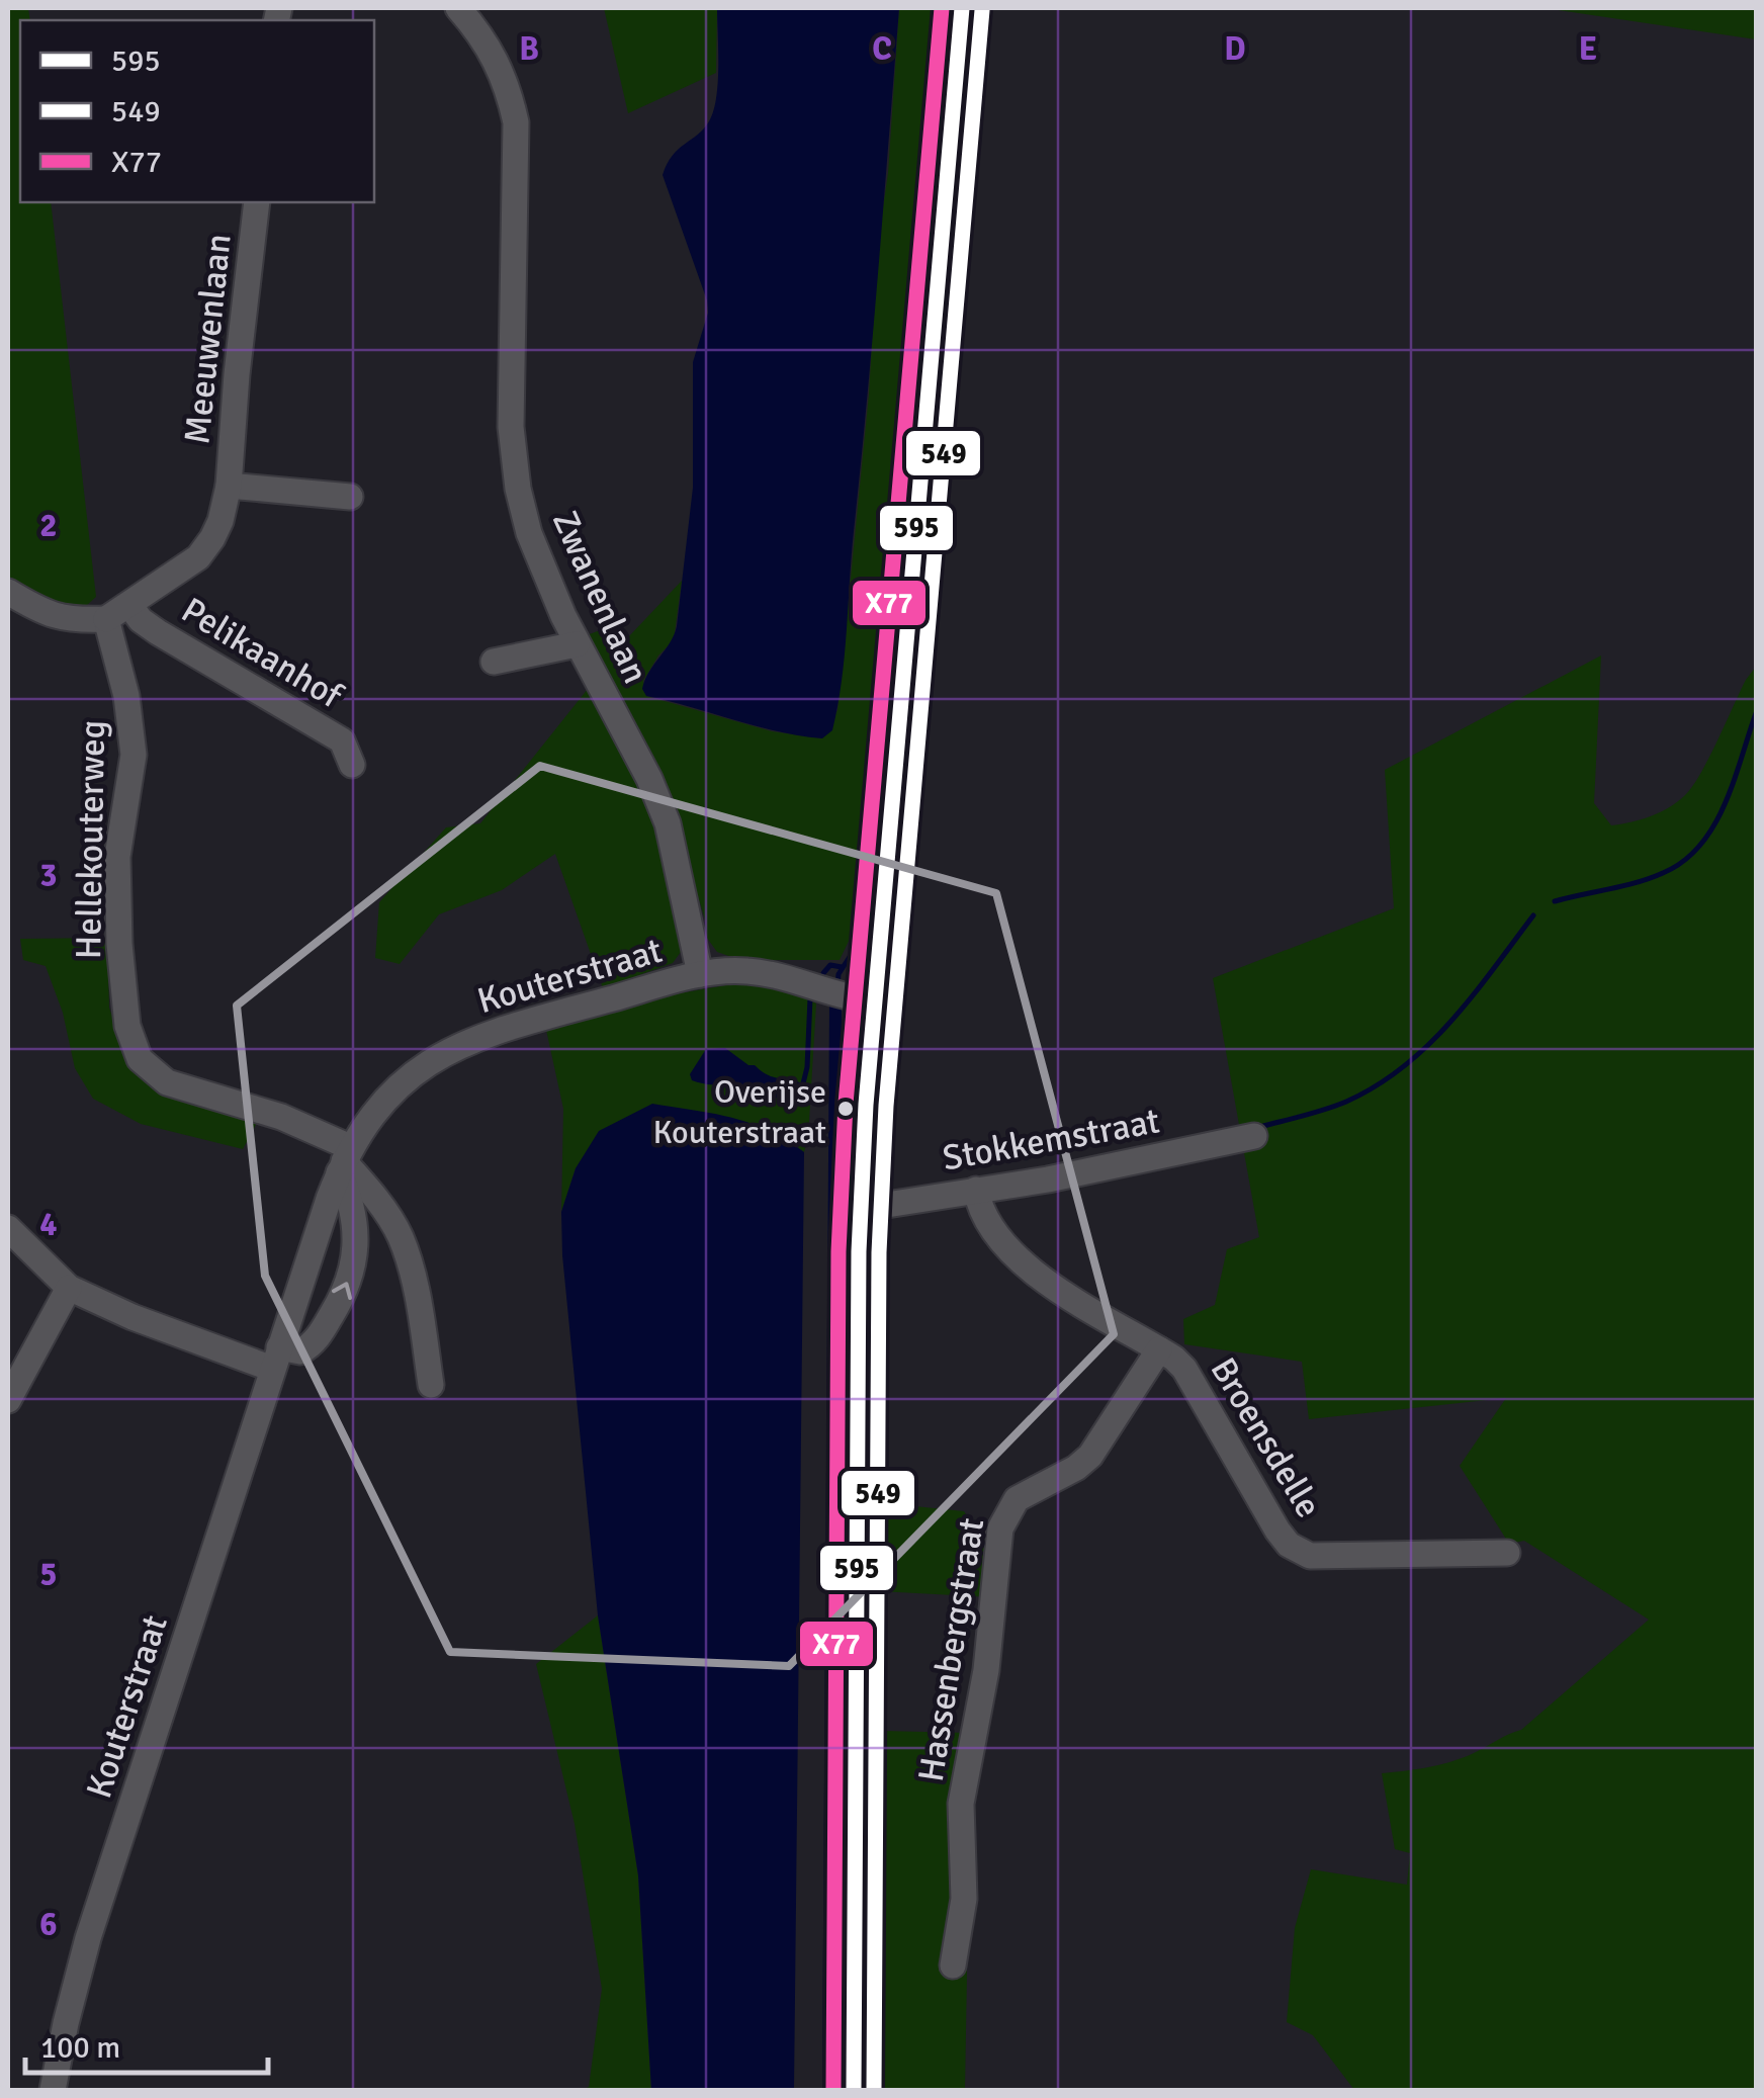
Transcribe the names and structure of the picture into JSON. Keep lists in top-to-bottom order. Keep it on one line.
{"streets":{"street":["Meeuwenlaan","Zwanenlaan","Pelikaanhof","Hellekouterweg","Kouterstraat","Stokkemstraat","Broensdelle","Hassenbergstraat"]},"crossings":[["Meeuwenlaan","Pelikaanhof"],["Meeuwenlaan","Hellekouterweg"],["Zwanenlaan","Kouterstraat"],["Hellekouterweg","Kouterstraat"],["Stokkemstraat","Broensdelle"],["Broensdelle","Hassenbergstraat"]],"places":["Overijse Kouterstraat"],"lines":["transit line 595","transit line X77","transit line 549"],"legend":["595","549","X77"],"scale_bar":"100 m","grid":{"columns":["B","C","D","E"],"rows":["2","3","4","5","6"]}}
